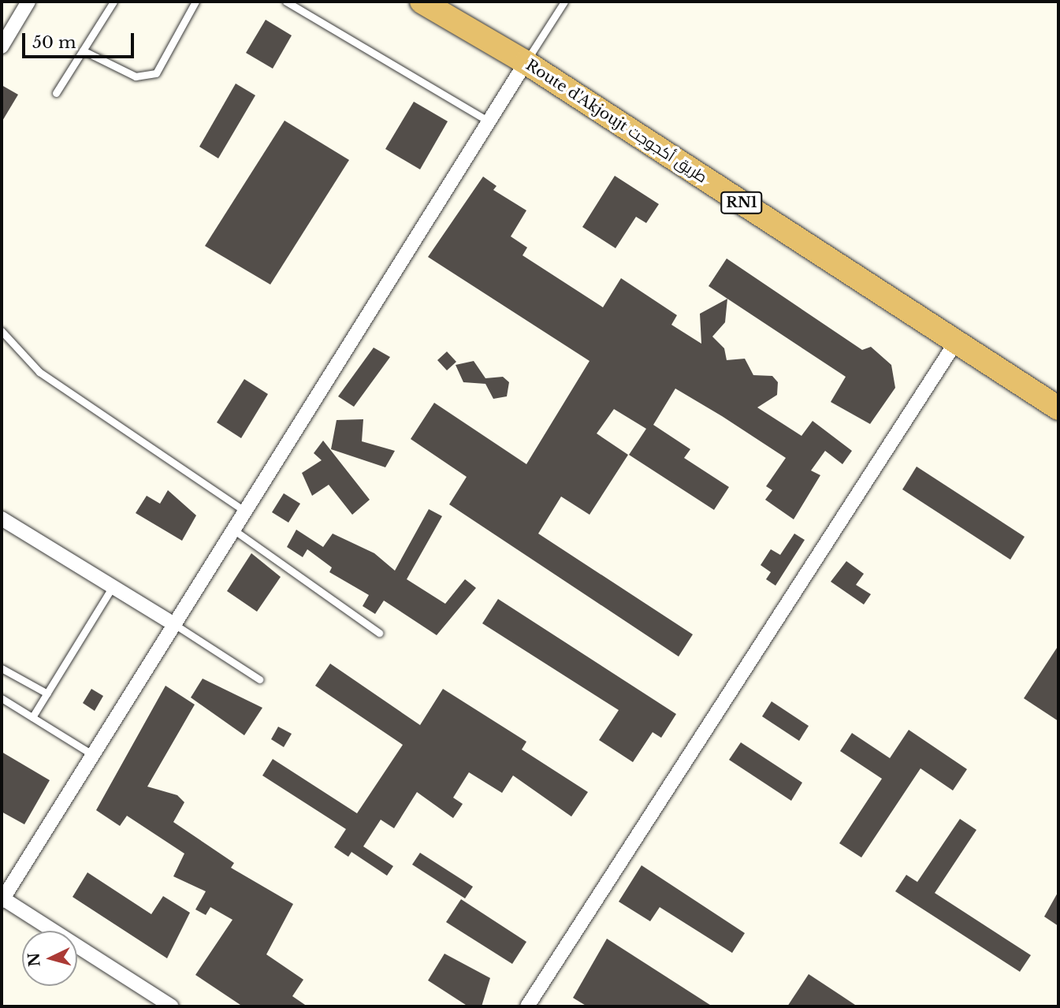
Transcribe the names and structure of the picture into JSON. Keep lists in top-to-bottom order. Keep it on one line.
{"streets":{"highway":["Route d'Akjoujt طريق أكجوجت","RN1"]},"scale_bar":"50 m","north":"left"}
